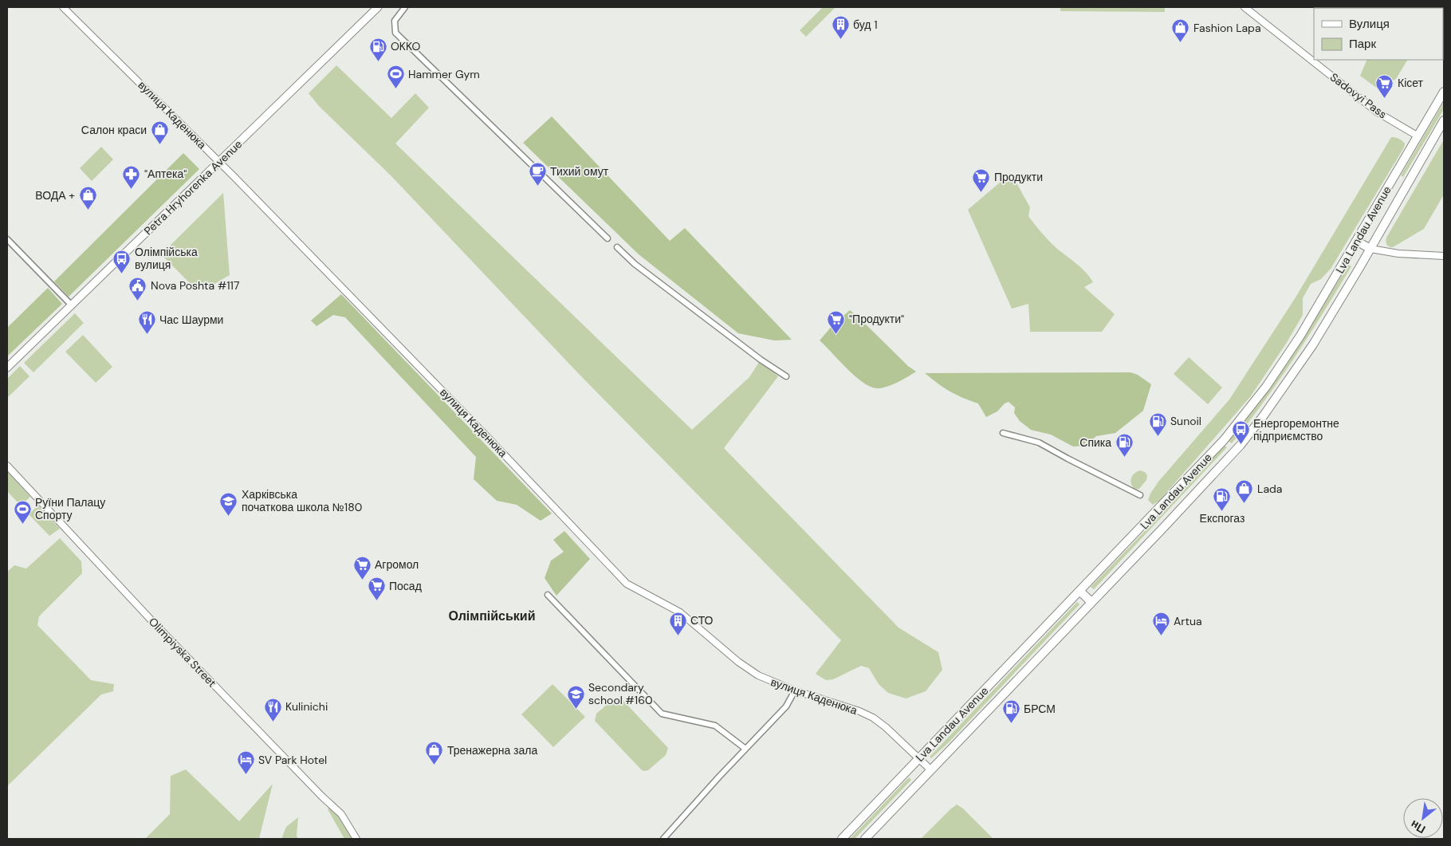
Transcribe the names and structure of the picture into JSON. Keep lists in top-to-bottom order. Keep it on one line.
{"streets":{"main road":["Petra Hryhorenka Аvenue","Lva Landau Avenue"],"street":["Sadovyi Pass","вулиця Каденюка","Olimpiyska Street"]},"crossings":[["Sadovyi Pass","Lva Landau Avenue"],["вулиця Каденюка","Petra Hryhorenka Аvenue"],["вулиця Каденюка","Lva Landau Avenue"]],"districts":["Олімпійський"],"places":{"building":["буд 1","СТО"],"shop":["Fashion Lapa","Салон краси","ВОДА +","Lada","Тренажерна зала"],"fuel station":["OKKO","Sunoil","Спика","Експогаз","БРСМ"],"sports":["Hammer Gym","Руїни Палацу Спорту"],"supermarket":["Кісет","Продукти","\"Продукти\"","Агромол","Посад"],"cafe":["Тихий омут"],"pharmacy":["\"Аптека\""],"bus stop":["Олімпійська вулиця","Енергоремонтне підприємство"],"public building":["Nova Poshta #117"],"restaurant":["Час Шаурми","Kulinichi"],"school or university":["Харківська початкова школа №180","Secondary school #160"],"hotel":["Artua","SV Park Hotel"]},"legend":["Вулиця","Парк"],"north":"bottom left"}
